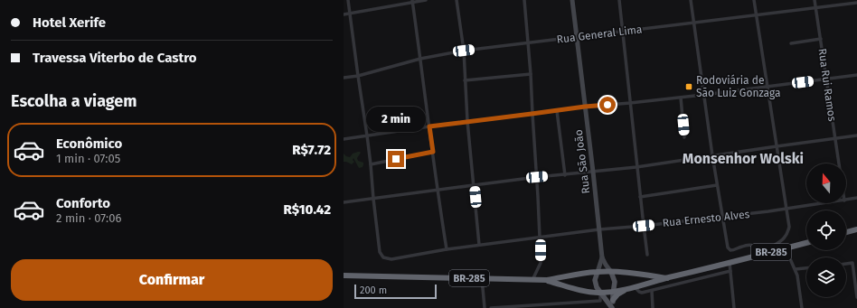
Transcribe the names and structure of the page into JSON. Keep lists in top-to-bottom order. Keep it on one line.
{"streets":{"highway":["BR-285"],"main road":["Rua São João"],"street":["Rua General Lima","Rua Rui Ramos","Rua Ernesto Alves"]},"crossings":[["Rua General Lima","Rua Rui Ramos"],["Rua General Lima","Rua São João"],["Rua São João","Rua Ernesto Alves"],["Rua São João","BR-285"]],"districts":["Monsenhor Wolski"],"places":{"transit":["Rodoviária de São Luiz Gonzaga"]},"scale_bar":"200 m","north":"top","page":{"banner":["Hotel Xerife","Travessa Viterbo de Castro"],"heading":"Escolha a viagem","bubble":"2 min","list":[{"name":"Econômico","note":"1 min · 07:05","value":"R$7.72"},{"name":"Conforto","note":"2 min · 07:06","value":"R$10.42"}],"buttons":"Confirmar","scale":"200 m"}}
